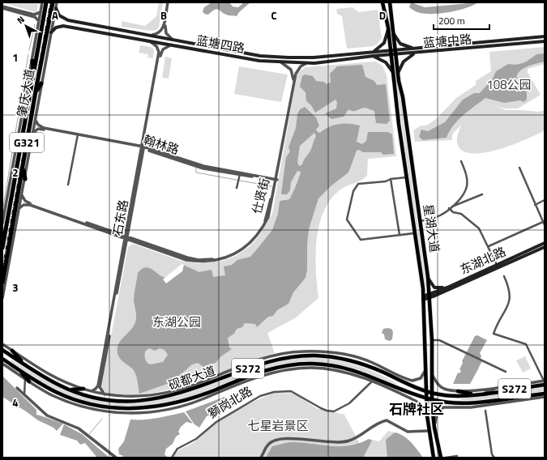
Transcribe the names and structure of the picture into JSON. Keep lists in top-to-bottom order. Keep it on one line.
{"streets":{"highway":["肇庆大道","G321"],"main road":["蓝塘中路","蓝塘四路","星湖大道","东湖北路","S272","砚都大道"],"street":["翰林路","仕贤街","石东路","獅岗北路"]},"crossings":[["蓝塘中路","蓝塘四路"],["蓝塘中路","星湖大道"],["蓝塘四路","仕贤街"],["蓝塘四路","星湖大道"],["翰林路","仕贤街"],["翰林路","石东路"],["仕贤街","石东路"],["星湖大道","东湖北路"],["星湖大道","砚都大道"]],"districts":["石牌社区"],"parks":["108公园","东湖公园","七星岩景区"],"scale_bar":"200 m","north":"top left","grid":{"columns":["A","B","C","D"],"rows":["1","2","3","4"]}}
